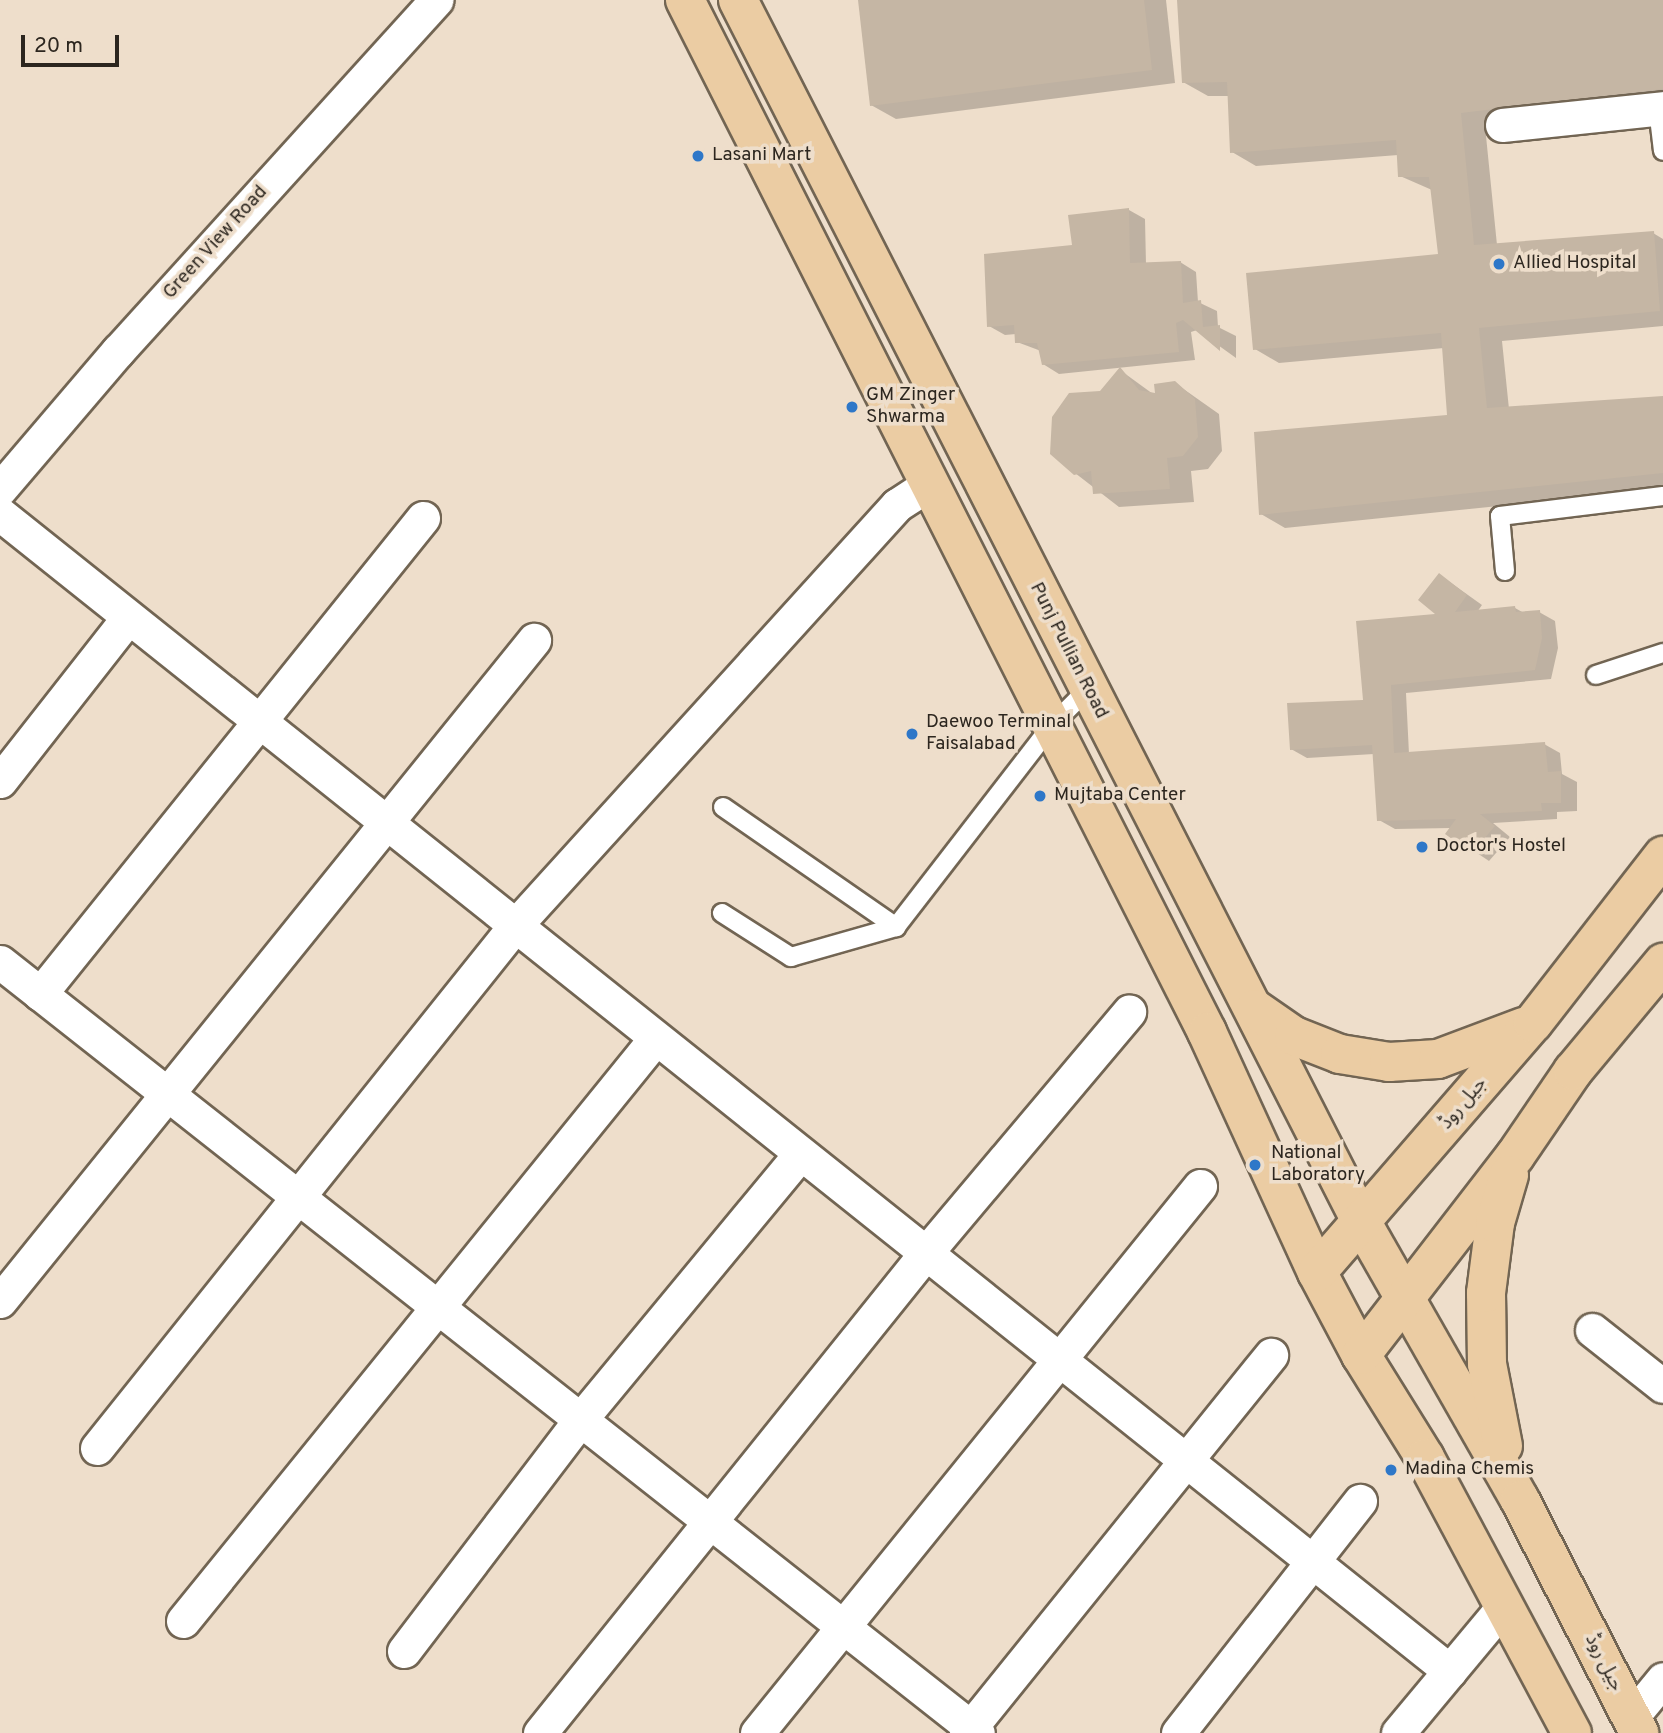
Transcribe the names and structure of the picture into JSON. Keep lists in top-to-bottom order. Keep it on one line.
{"streets":{"main road":["Punj Pullian Road","جیل روڈ"],"street":["Green View Road"]},"crossings":[["Punj Pullian Road","جیل روڈ"]],"places":["Lasani Mart","Allied Hospital","GM Zinger Shwarma","Daewoo Terminal Faisalabad","Mujtaba Center","Doctor's Hostel","National Laboratory","Madina Chemis"],"scale_bar":"20 m"}
